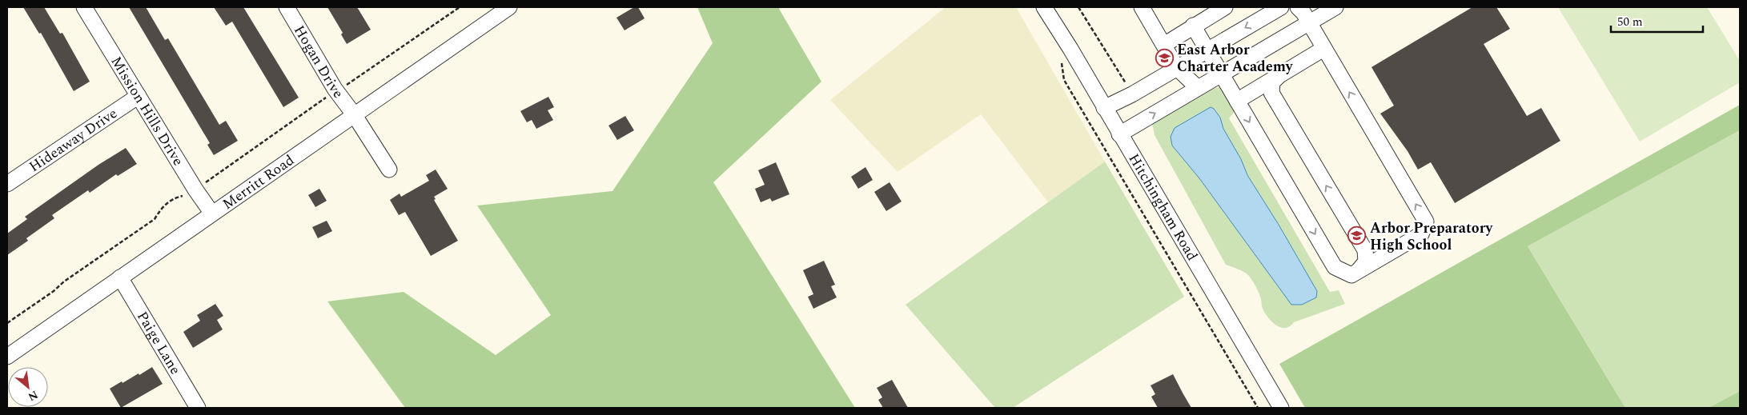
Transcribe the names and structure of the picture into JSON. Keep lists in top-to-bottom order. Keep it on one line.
{"streets":{"street":["Hogan Drive","Mission Hills Drive","Hideaway Drive","Merritt Road","Hitchingham Road","Paige Lane"]},"crossings":[["Hogan Drive","Merritt Road"],["Mission Hills Drive","Hideaway Drive"],["Mission Hills Drive","Merritt Road"],["Merritt Road","Paige Lane"]],"places":{"school or university":["East Arbor Charter Academy","Arbor Preparatory High School"]},"scale_bar":"50 m","north":"bottom right"}
